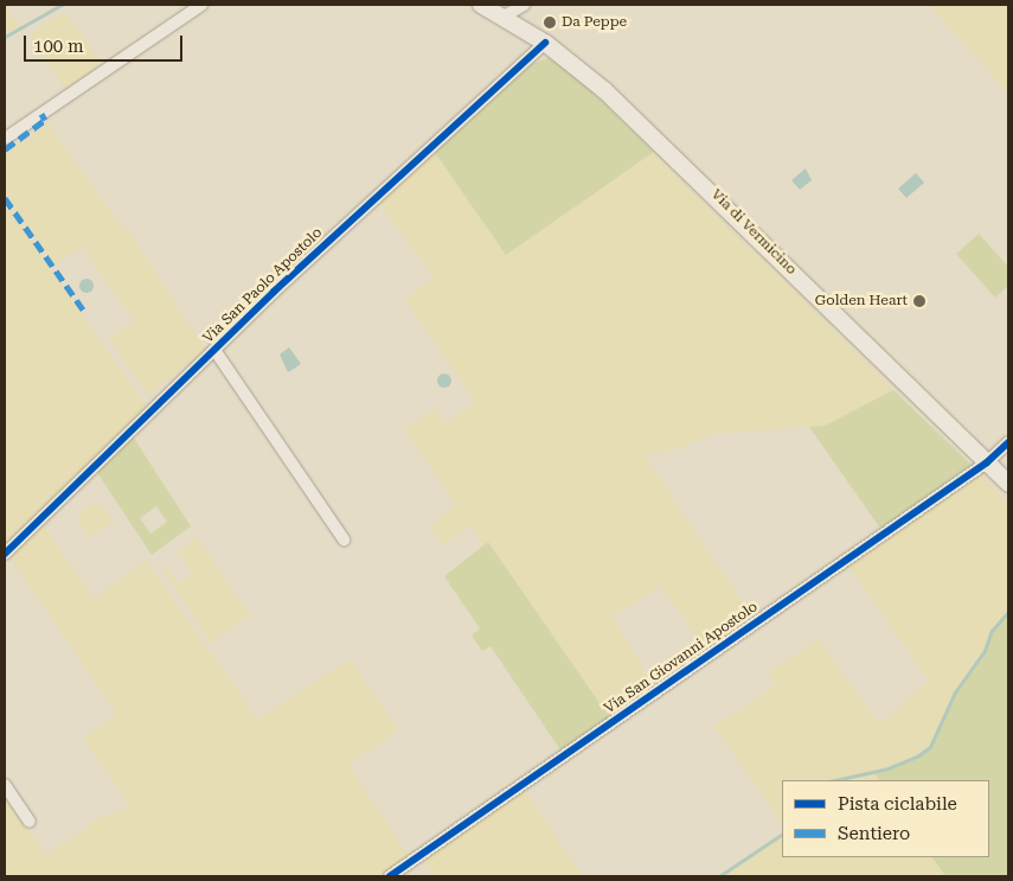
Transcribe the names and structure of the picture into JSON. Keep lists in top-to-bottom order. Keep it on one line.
{"streets":{"main road":["Via di Vermicino"],"street":["Via San Paolo Apostolo","Via San Giovanni Apostolo"]},"crossings":[["Via di Vermicino","Via San Paolo Apostolo"],["Via di Vermicino","Via San Giovanni Apostolo"]],"places":["Da Peppe","Golden Heart"],"legend":["Pista ciclabile","Sentiero"],"scale_bar":"100 m"}
